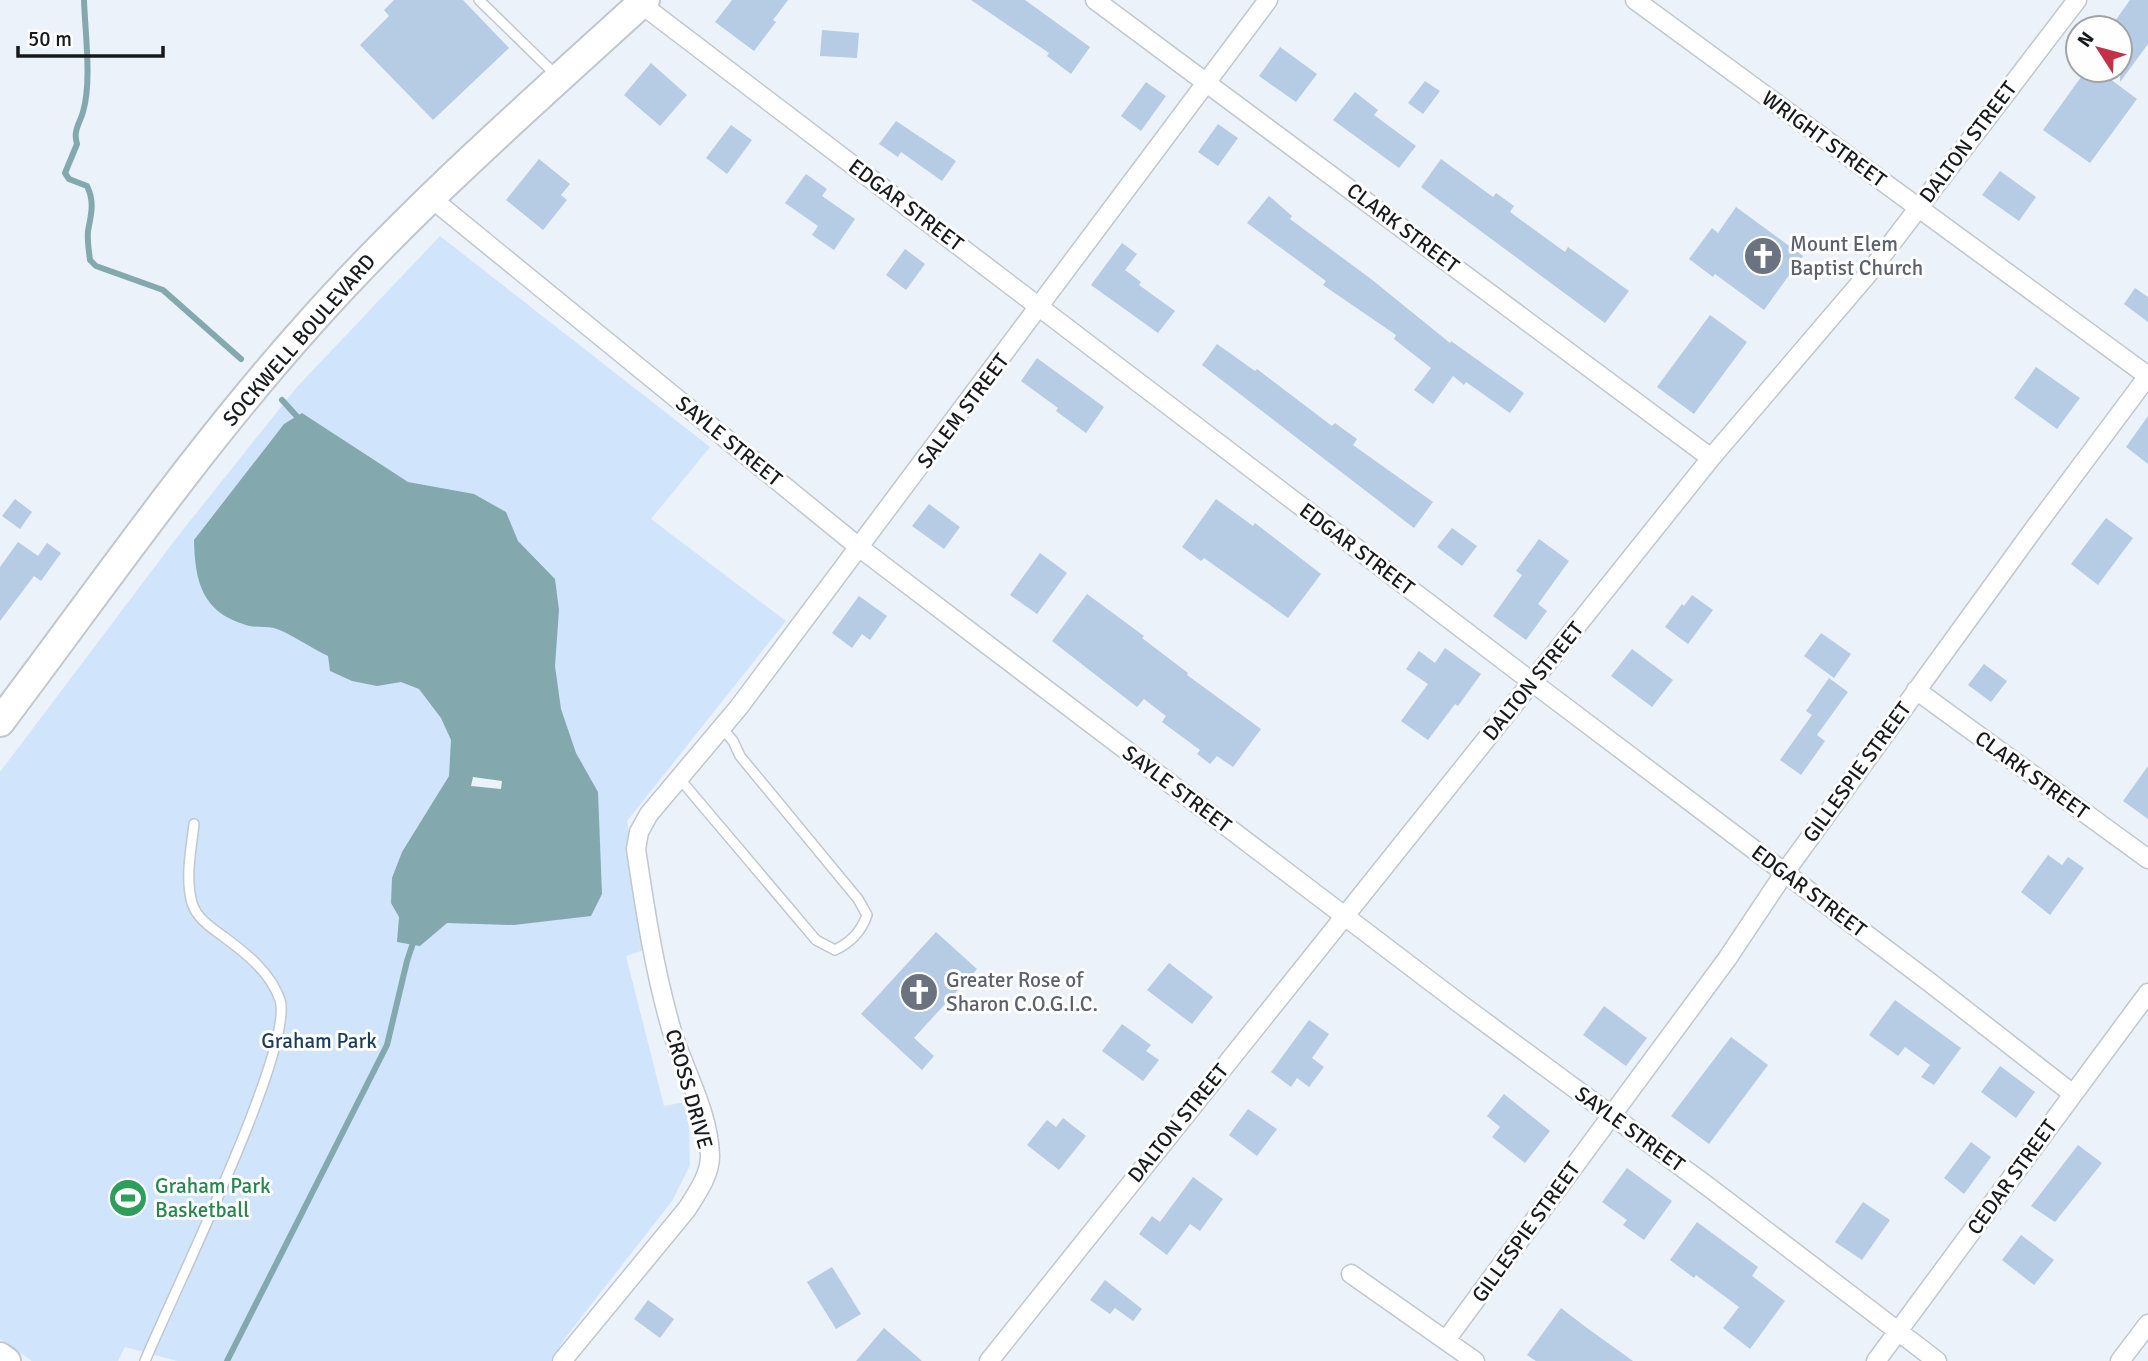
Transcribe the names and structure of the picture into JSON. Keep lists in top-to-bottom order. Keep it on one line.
{"streets":{"main road":["SOCKWELL BOULEVARD"],"street":["WRIGHT STREET","DALTON STREET","EDGAR STREET","CLARK STREET","SALEM STREET","SAYLE STREET","GILLESPIE STREET","CROSS DRIVE","CEDAR STREET"]},"crossings":[["WRIGHT STREET","DALTON STREET"],["WRIGHT STREET","GILLESPIE STREET"],["DALTON STREET","EDGAR STREET"],["DALTON STREET","CLARK STREET"],["DALTON STREET","SAYLE STREET"],["EDGAR STREET","SOCKWELL BOULEVARD"],["EDGAR STREET","SALEM STREET"],["EDGAR STREET","GILLESPIE STREET"],["EDGAR STREET","CEDAR STREET"],["CLARK STREET","SALEM STREET"],["CLARK STREET","GILLESPIE STREET"],["SOCKWELL BOULEVARD","SAYLE STREET"],["SALEM STREET","SAYLE STREET"],["SALEM STREET","CROSS DRIVE"],["SAYLE STREET","GILLESPIE STREET"],["SAYLE STREET","CEDAR STREET"]],"parks":["Graham Park"],"places":{"church":["Mount Elem Baptist Church","Greater Rose of Sharon C.O.G.I.C."],"sports":["Graham Park Basketball"]},"scale_bar":"50 m","north":"top left"}
